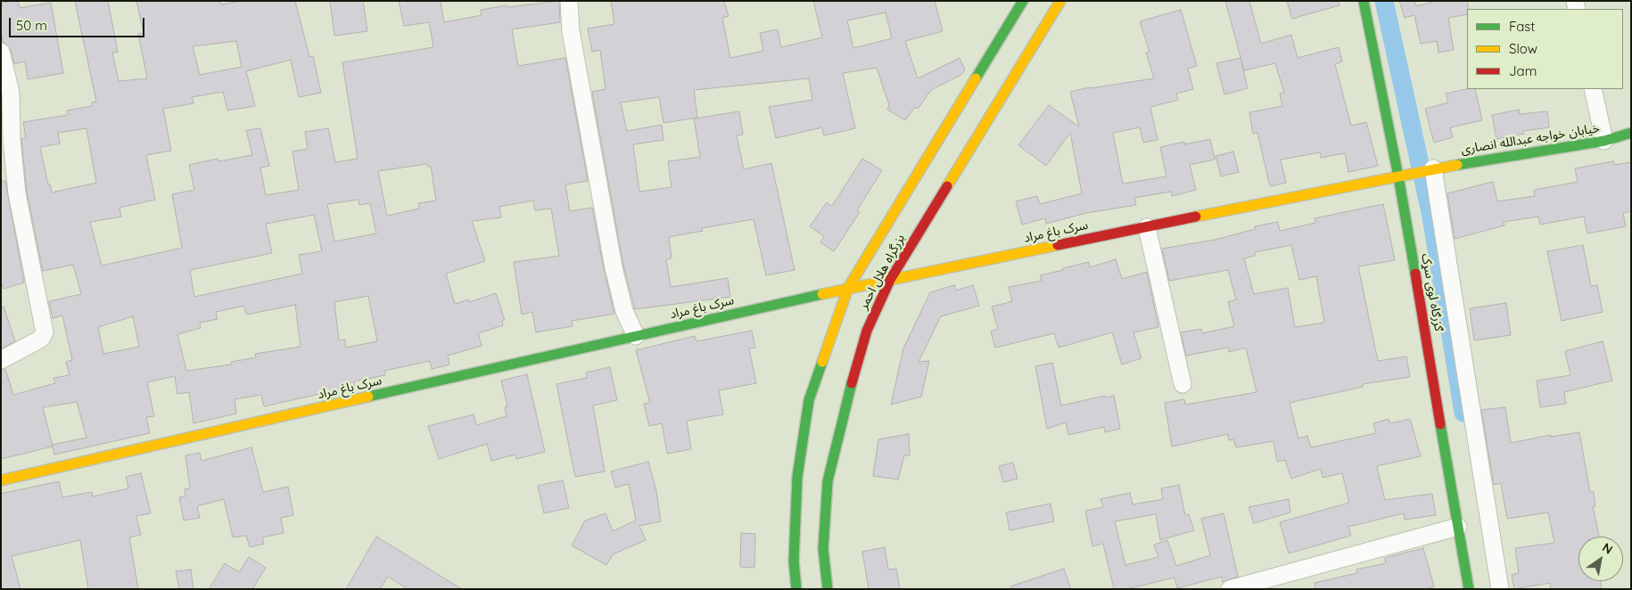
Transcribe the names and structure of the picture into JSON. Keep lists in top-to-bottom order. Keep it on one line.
{"streets":{"main road":["خیابان خواجه عبدالله انصاری","سرک باغ مراد","بزرگراه هلال احمر","ګزرګاه لوی سړک"]},"crossings":[["خیابان خواجه عبدالله انصاری","سرک باغ مراد"],["سرک باغ مراد","بزرگراه هلال احمر"],["سرک باغ مراد","ګزرګاه لوی سړک"]],"legend":["Fast","Slow","Jam"],"scale_bar":"50 m","north":"top right"}
